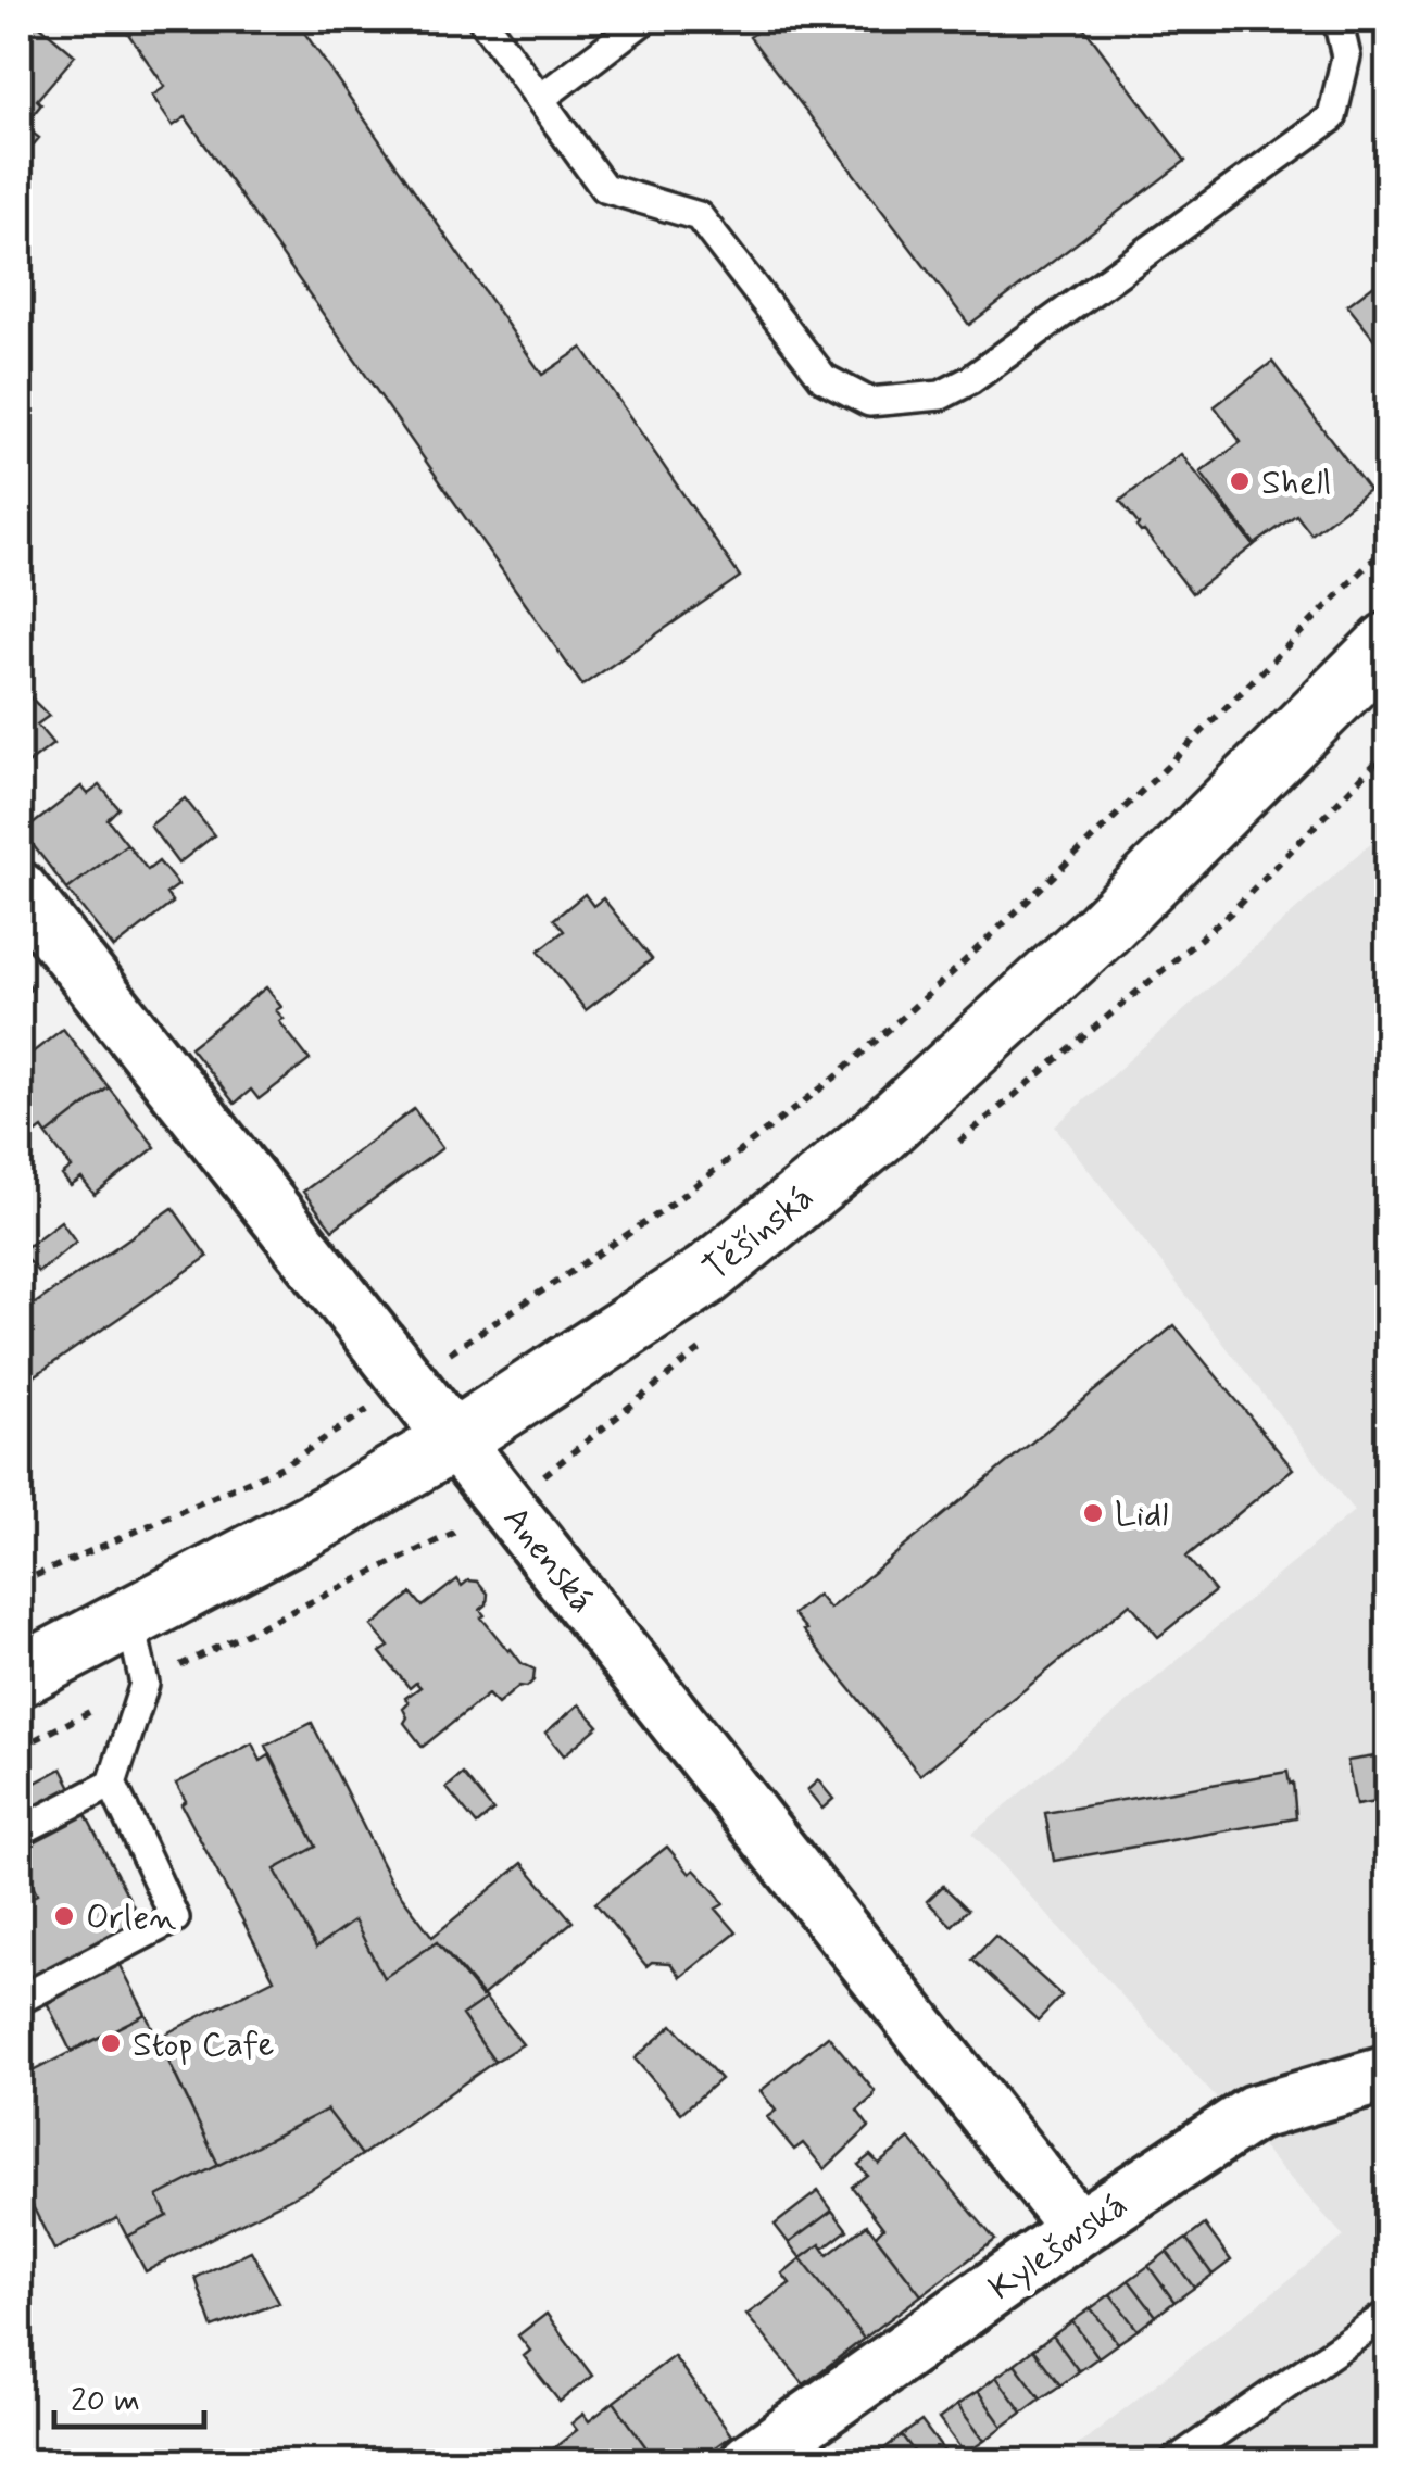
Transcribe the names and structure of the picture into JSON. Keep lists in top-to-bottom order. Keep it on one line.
{"streets":{"street":["Těšínská","Anenská","Kylešovská"]},"crossings":[["Těšínská","Anenská"],["Anenská","Kylešovská"]],"places":["Shell","Lidl","Orlen","Stop Cafe"],"scale_bar":"20 m"}
